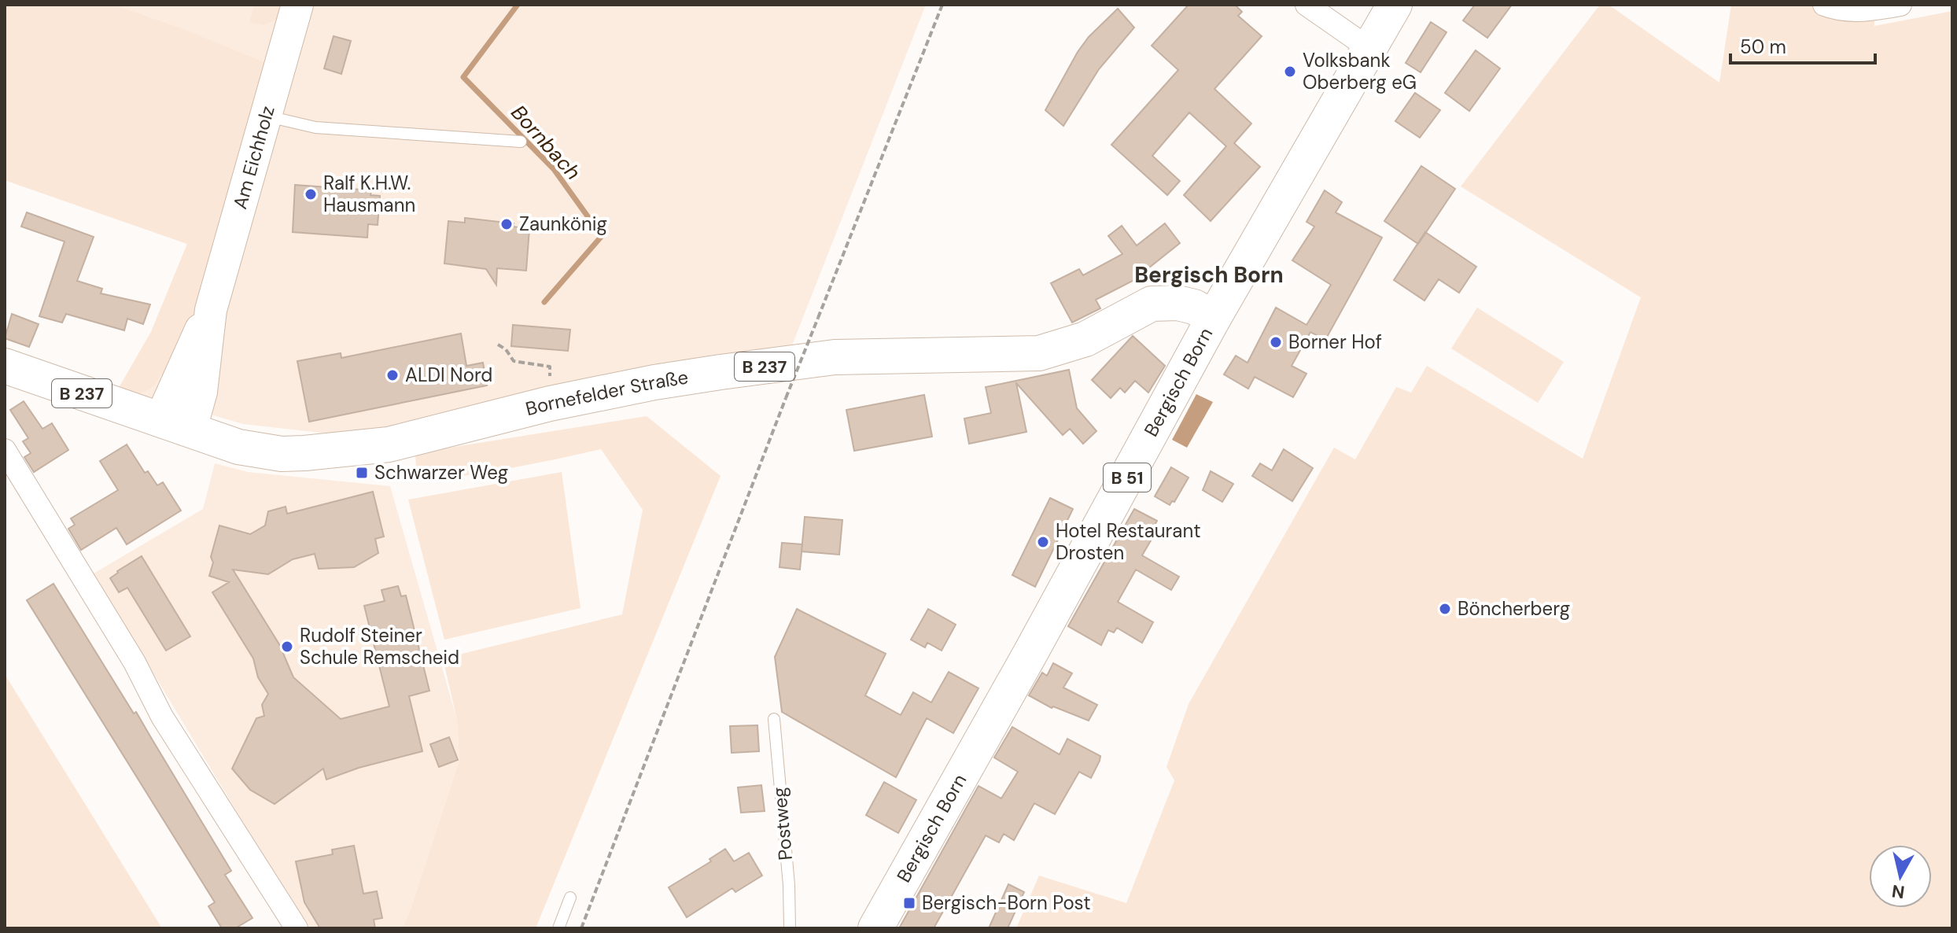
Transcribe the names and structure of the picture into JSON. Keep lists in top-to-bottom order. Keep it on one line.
{"streets":{"main road":["Am Eichholz","B 237","Bergisch Born","Bornefelder Straße","B 51"],"lane":["Postweg"]},"crossings":[["Am Eichholz","Bornefelder Straße"],["Bergisch Born","Bornefelder Straße"]],"districts":["Bergisch Born"],"water":["Bornbach"],"places":{"other":["Volksbank Oberberg eG","Ralf K.H.W. Hausmann","Zaunkönig","Borner Hof","ALDI Nord","Hotel Restaurant Drosten","Böncherberg","Rudolf Steiner Schule Remscheid"],"transit":["Schwarzer Weg","Bergisch-Born Post"]},"scale_bar":"50 m","north":"bottom"}
